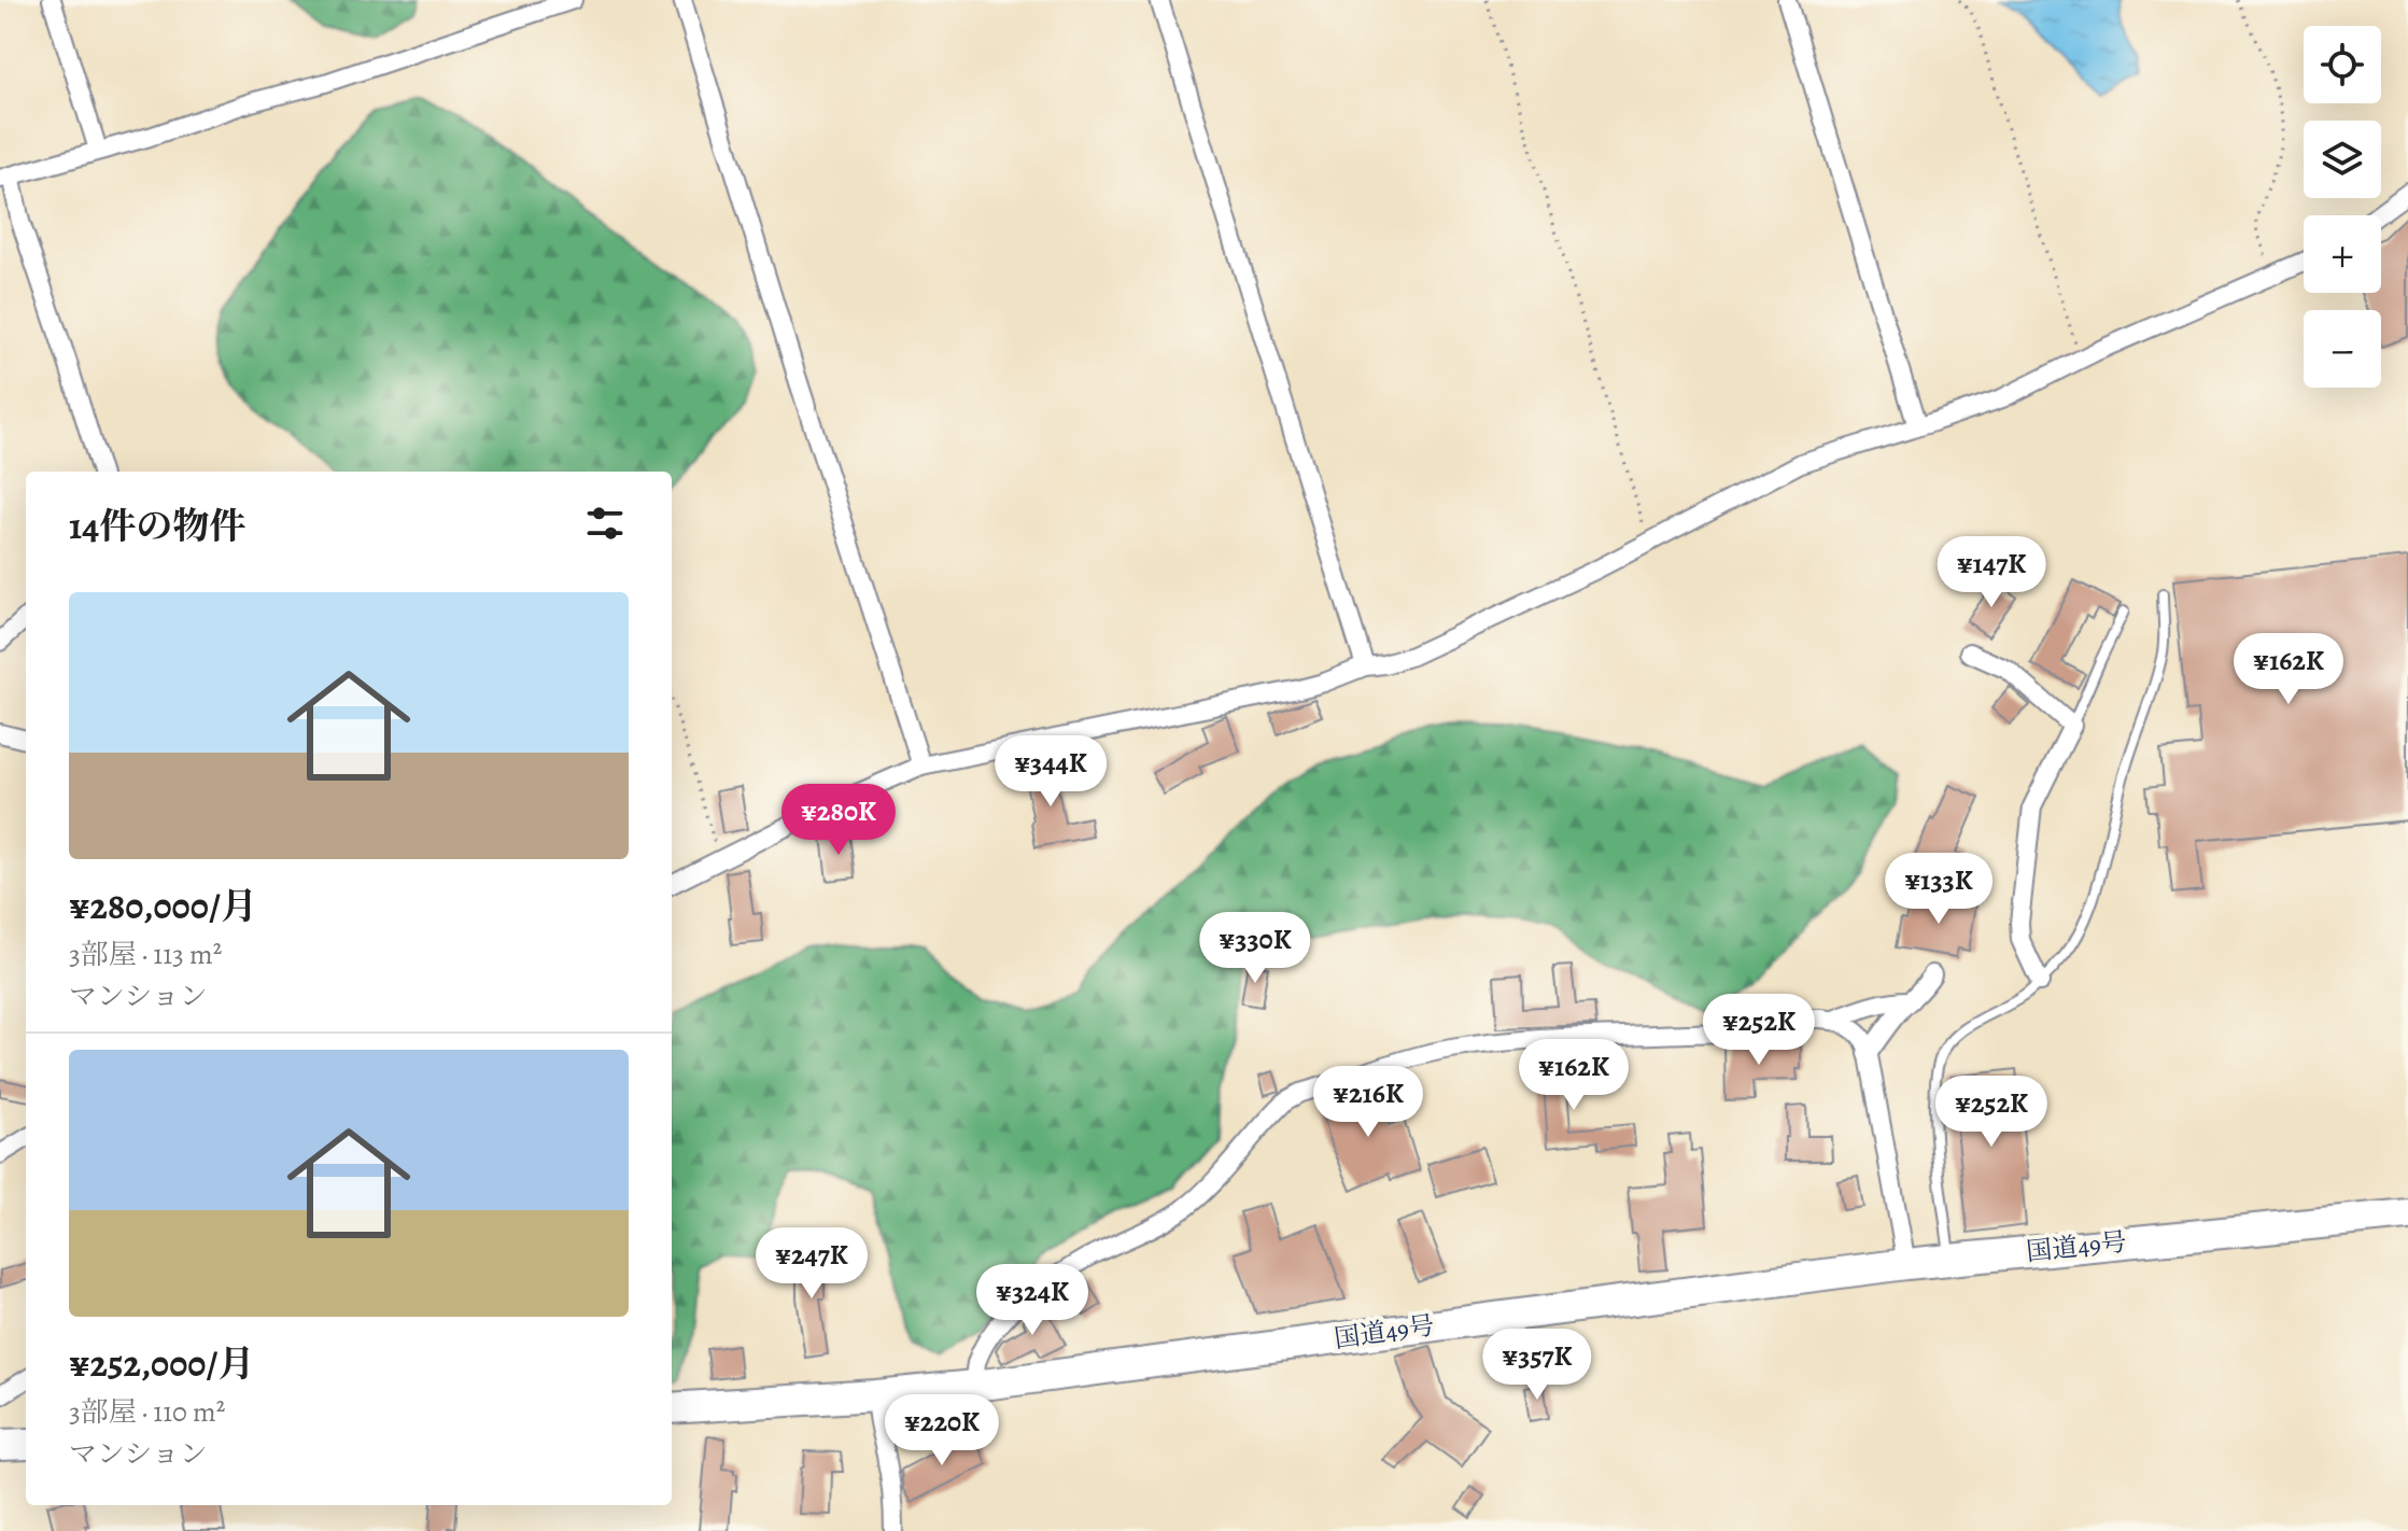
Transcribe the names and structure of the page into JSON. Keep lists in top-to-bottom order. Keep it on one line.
{"streets":{"highway":["国道49号"]},"page":{"map_buttons":["+","−"],"heading":"14件の物件","price":["¥147K","¥162K","¥344K","¥280K","¥133K","¥330K","¥252K","¥162K","¥216K","¥252K","¥247K","¥324K","¥357K","¥220K"],"list":[{"name":"¥280,000/月","note":"3部屋 · 113 m² · マンション"},{"name":"¥252,000/月","note":"3部屋 · 110 m² · マンション"}]}}
